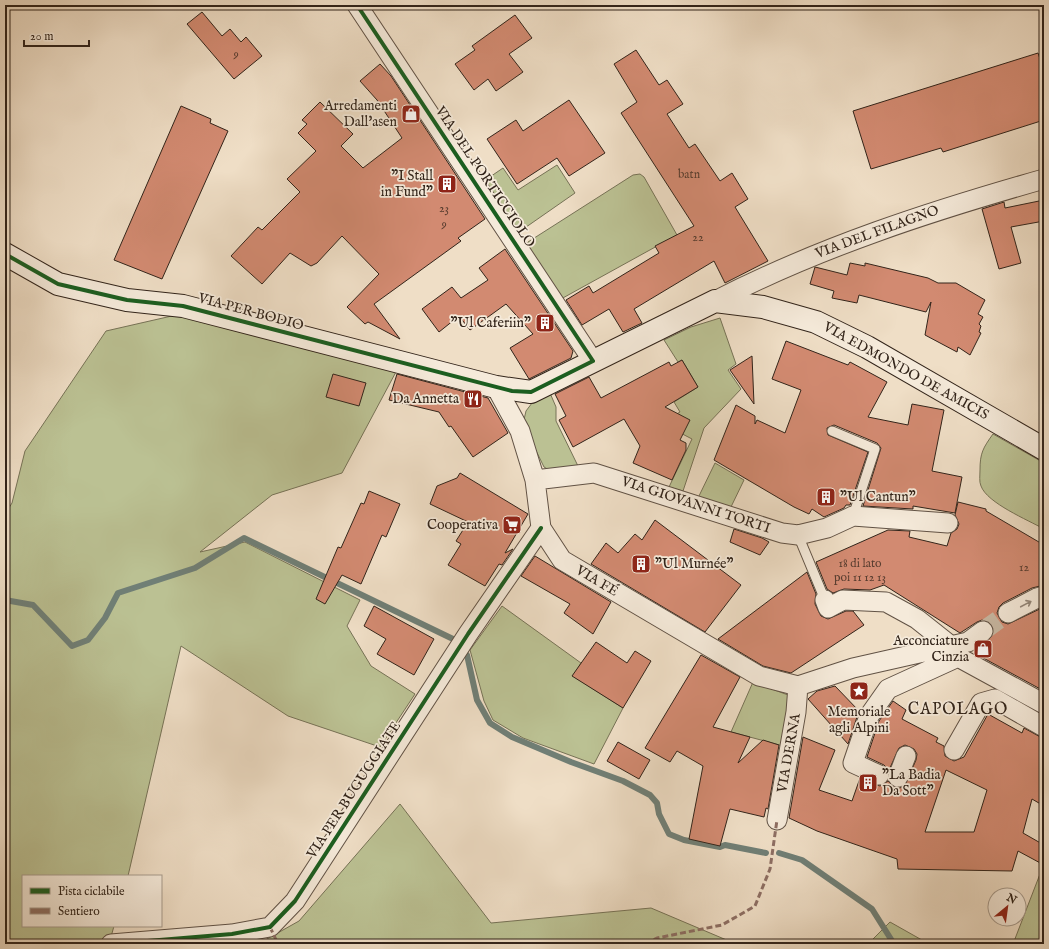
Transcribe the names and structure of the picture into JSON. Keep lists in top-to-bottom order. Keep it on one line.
{"streets":{"street":["VIA DEL PORTICCIOLO","VIA DEL FILAGNO","VIA PER BODIO","VIA EDMONDO DE AMICIS","VIA GIOVANNI TORTI","VIA FÉ","VIA DERNA","VIA PER BUGUGGIATE"]},"crossings":[["VIA DEL FILAGNO","VIA EDMONDO DE AMICIS"],["VIA PER BODIO","VIA FÉ"],["VIA GIOVANNI TORTI","VIA FÉ"],["VIA FÉ","VIA DERNA"],["VIA FÉ","VIA PER BUGUGGIATE"]],"districts":["CAPOLAGO"],"places":{"shop":["Arredamenti Dall'asen","Acconciature Cinzia"],"building":["\"I Stall in Fund\"","\"Ul Caferiin\"","\"Ul Cantun\"","\"Ul Murnée\"","\"La Badia Da Sott\""],"restaurant":["Da Annetta"],"supermarket":["Cooperativa"],"place":["Memoriale agli Alpini"]},"house_numbers":["9","batn","23","9","22","18 di lato poi 11 12 13","12"],"legend":["Pista ciclabile","Sentiero"],"scale_bar":"20 m","north":"top right"}
